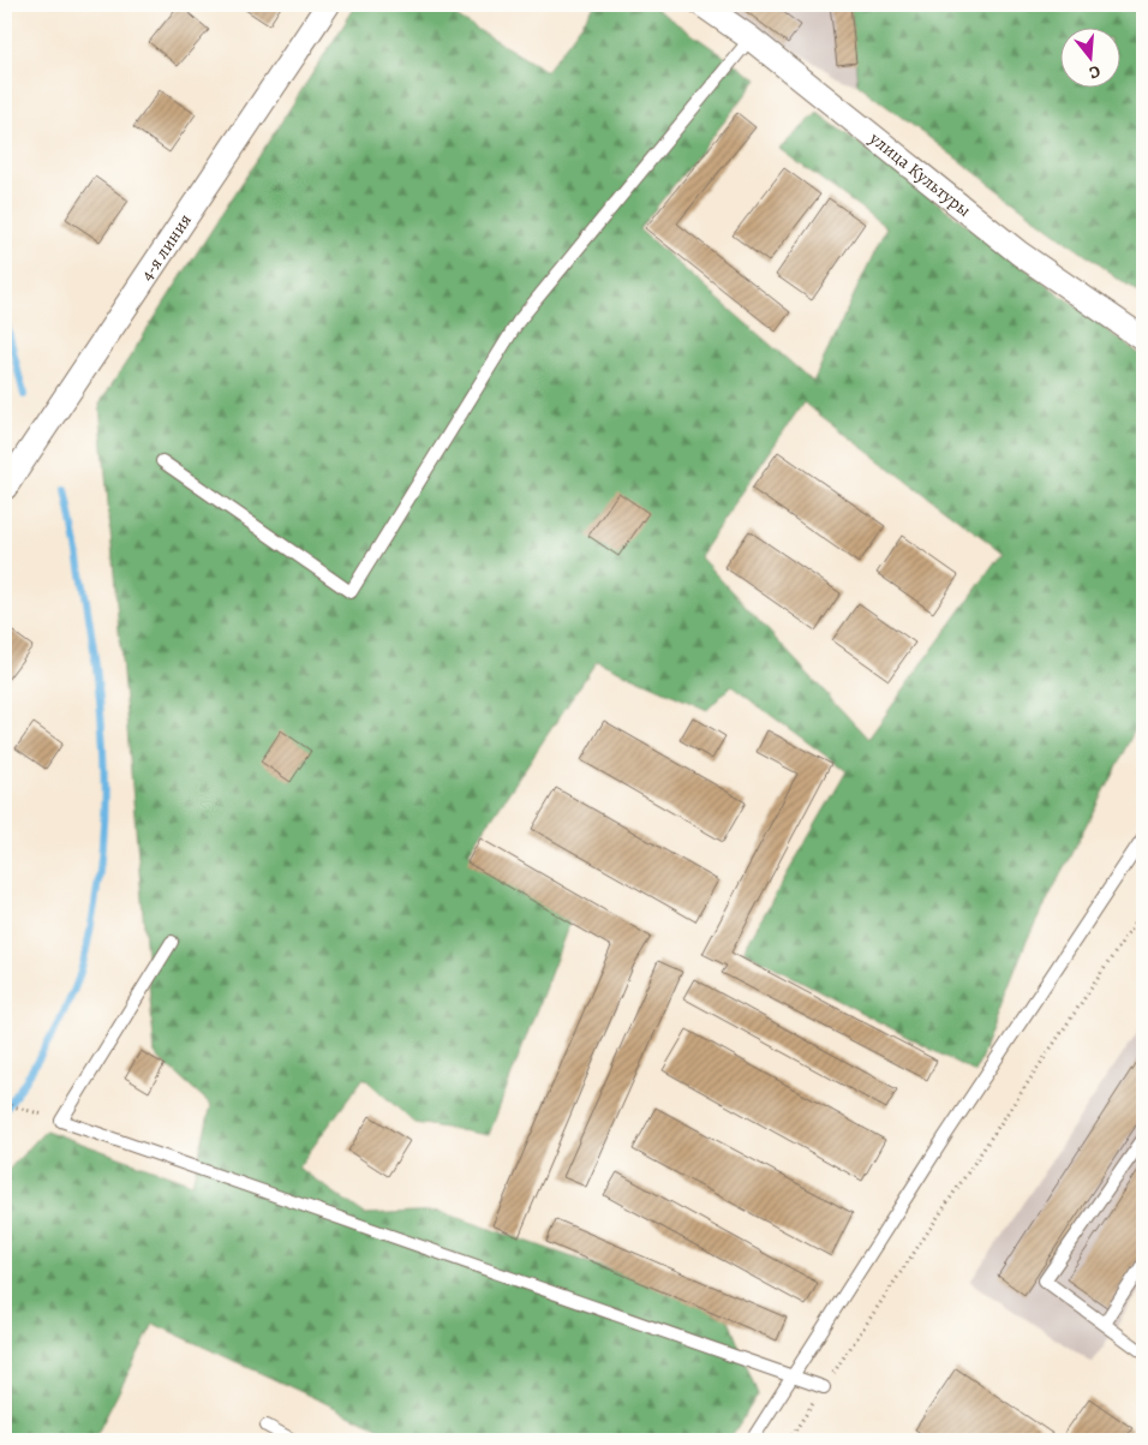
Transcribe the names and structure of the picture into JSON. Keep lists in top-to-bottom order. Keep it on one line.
{"streets":{"street":["улица Культуры","4-я линия"]},"north":"bottom"}
